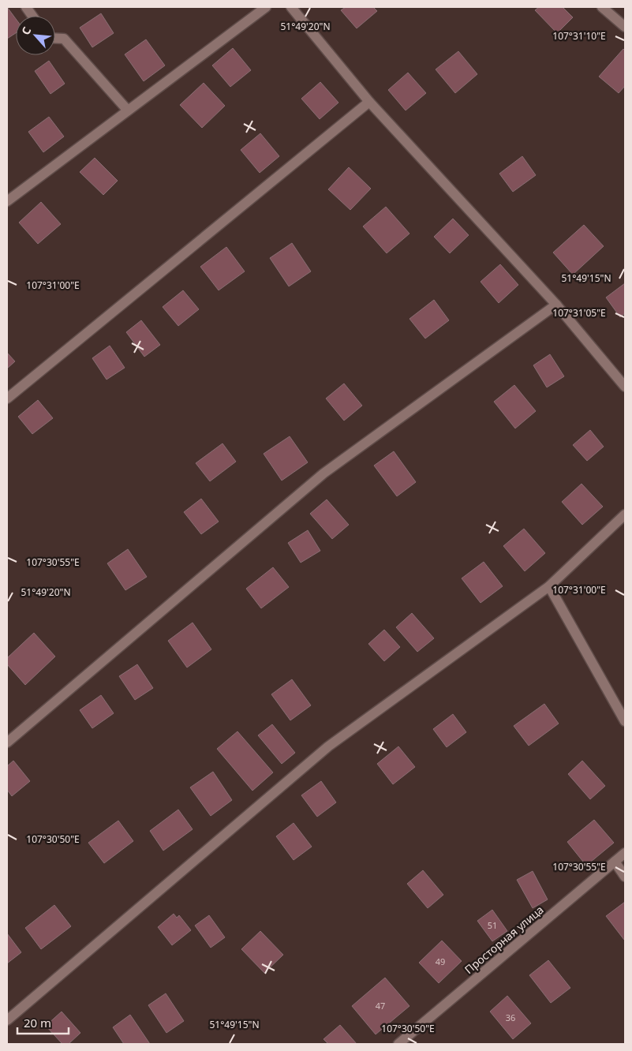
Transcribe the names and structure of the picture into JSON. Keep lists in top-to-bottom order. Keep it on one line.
{"streets":{"street":["Просторная улица"]},"house_numbers":["51","49","47","36"],"scale_bar":"20 m","north":"top left","coordinates":["51°49'20\"N","107°31'10\"E","51°49'15\"N","107°31'00\"E","107°31'05\"E","107°30'55\"E","107°30'50\"E"]}
